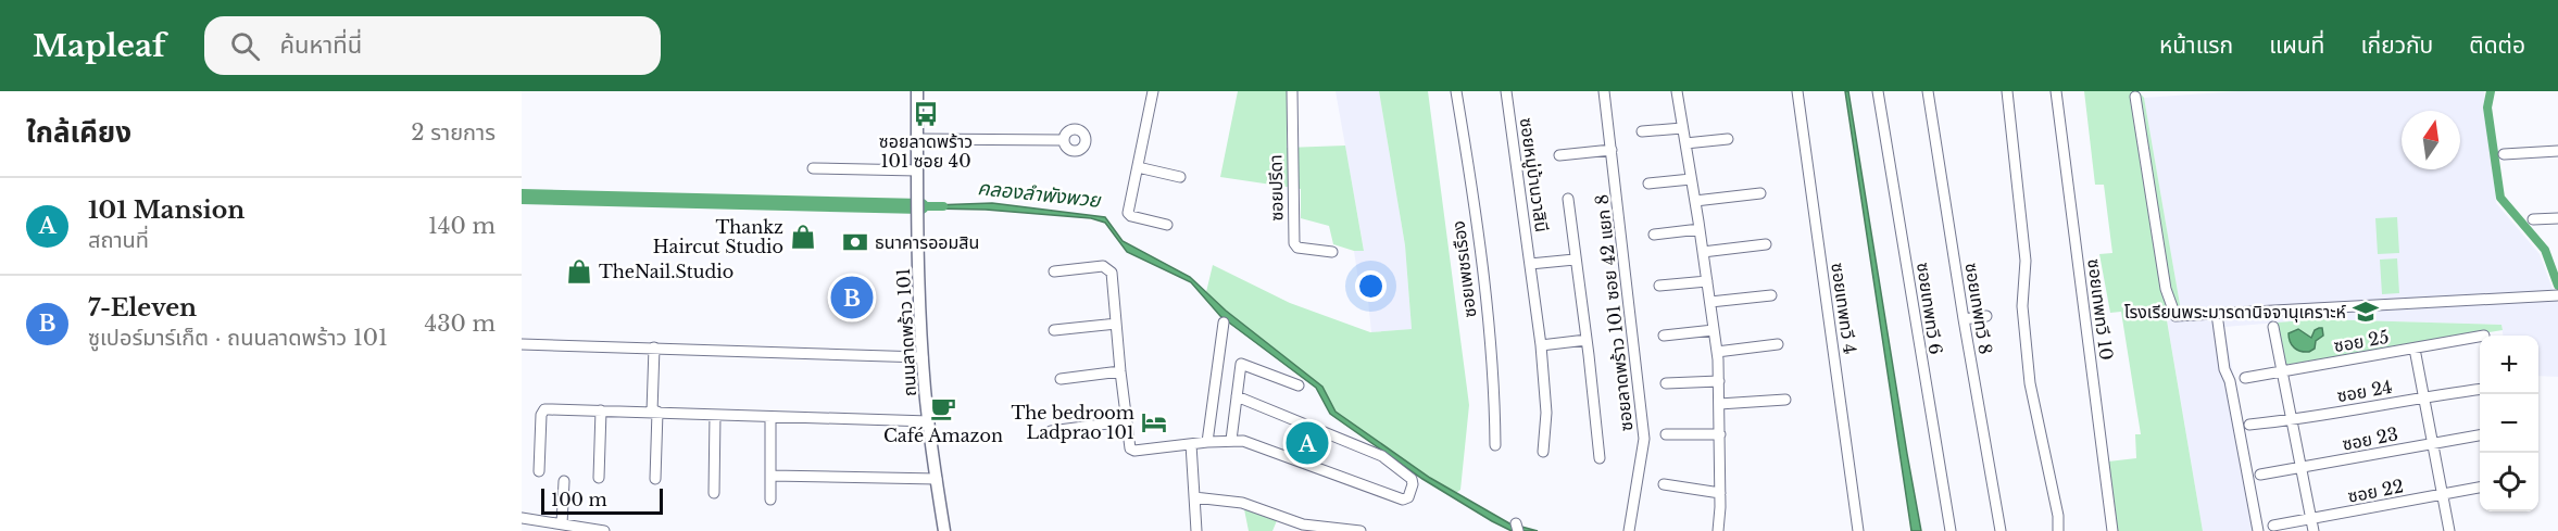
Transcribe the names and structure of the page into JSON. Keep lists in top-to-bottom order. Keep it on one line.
{"streets":{"street":["ซอยหมู่บ้านวาสินี","ซอยปรีดา","ซอยเพชรเรือง","ซอยเทพทวี 4","ซอยเทพทวี 6","ซอยเทพทวี 8","ซอยเทพทวี 10","ซอยลาดพร้าว 101 ซอย 42 แยก 8","ถนนลาดพร้าว 101","ซอย 25","ซอย 24","ซอย 23","ซอย 22"]},"water":["คลองลำพังพวย"],"places":{"bus stop":["ซอยลาดพร้าว 101 ซอย 40"],"shop":["Thankz Haircut Studio","TheNail.Studio"],"bank":["ธนาคารออมสิน"],"school or university":["โรงเรียนพระมารดานิจจานุเคราะห์"],"cafe":["Café Amazon"],"hotel":["The bedroom Ladprao 101"]},"scale_bar":"100 m","north":"top","page":{"header":"Mapleaf","search":"ค้นหาที่นี่","nav":["หน้าแรก","แผนที่","เกี่ยวกับ","ติดต่อ"],"heading":["ใกล้เคียง","2 รายการ"],"list":[{"mark":"A","name":"101 Mansion","note":"สถานที่","value":"140 m"},{"mark":"B","name":"7-Eleven","note":"ซูเปอร์มาร์เก็ต · ถนนลาดพร้าว 101","value":"430 m"}],"pins":["B","A"],"map_buttons":["+","−"],"scale":"100 m"}}
